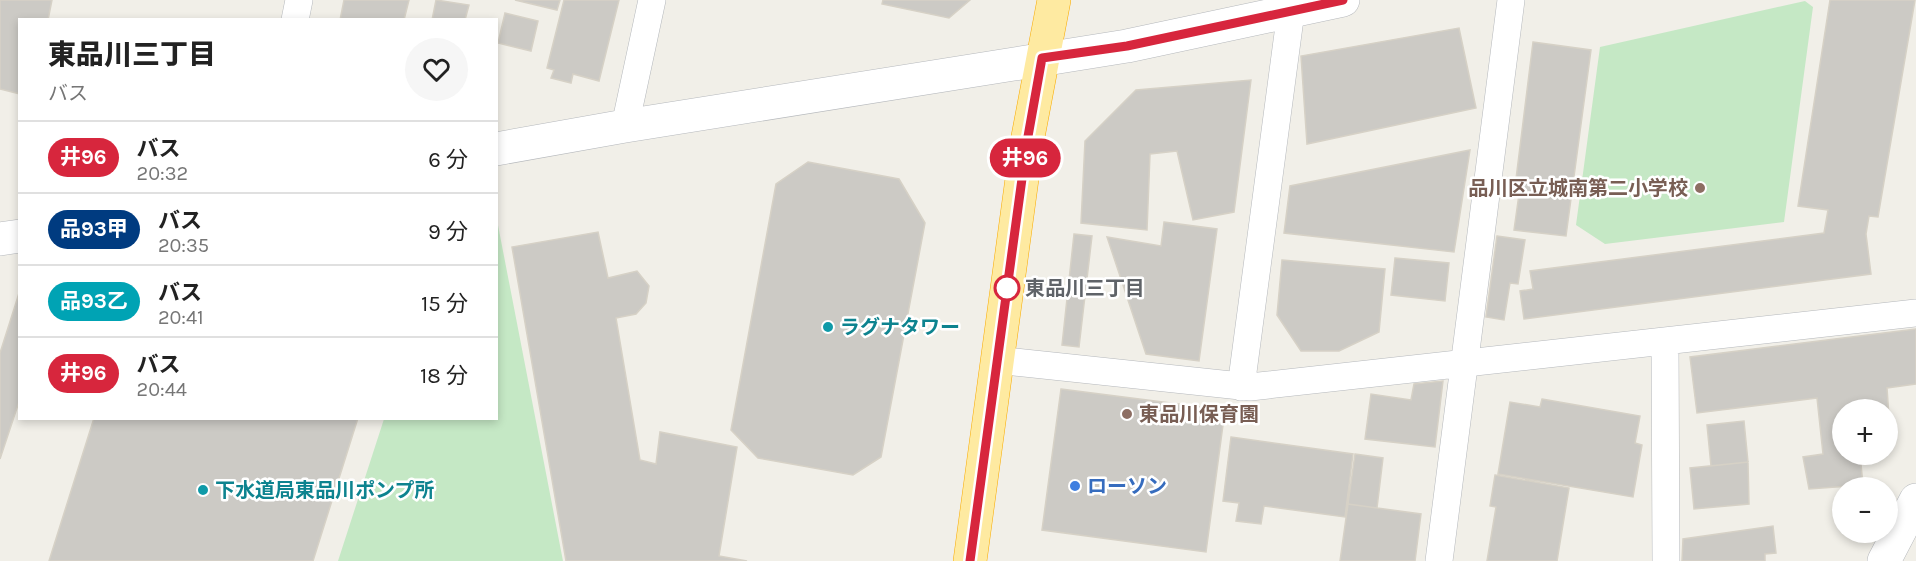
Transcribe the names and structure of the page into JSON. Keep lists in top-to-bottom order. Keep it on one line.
{"places":["品川区立城南第二小学校","東品川三丁目","ラグナタワー","東品川保育園","ローソン","下水道局東品川ポンプ所"],"lines":["bus line 井96"],"page":{"on_map":"井96","heading":["東品川三丁目","バス"],"list":[{"mark":"井96","name":"バス","note":"20:32","value":"6 分"},{"mark":"品93甲","name":"バス","note":"20:35","value":"9 分"},{"mark":"品93乙","name":"バス","note":"20:41","value":"15 分"},{"mark":"井96","name":"バス","note":"20:44","value":"18 分"}],"map_buttons":["+","−"]}}
